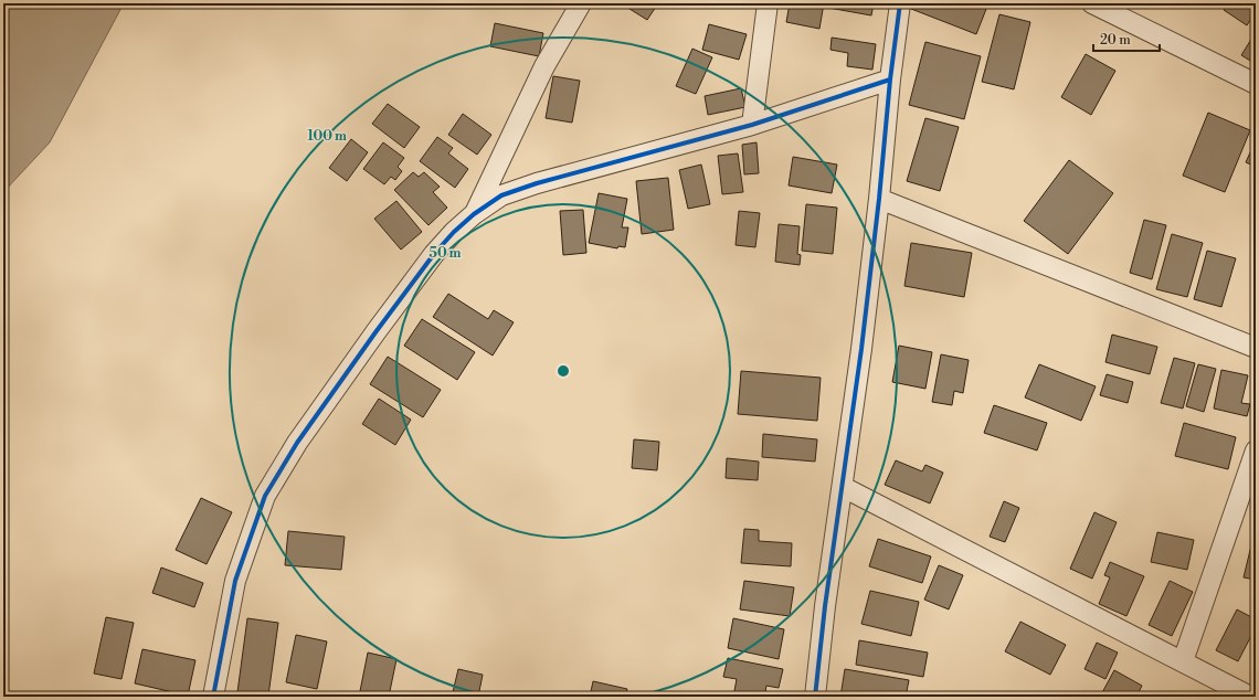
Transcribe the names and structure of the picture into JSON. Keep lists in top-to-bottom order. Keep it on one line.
{"scale_bar":"20 m","rings":["100 m","50 m"]}
